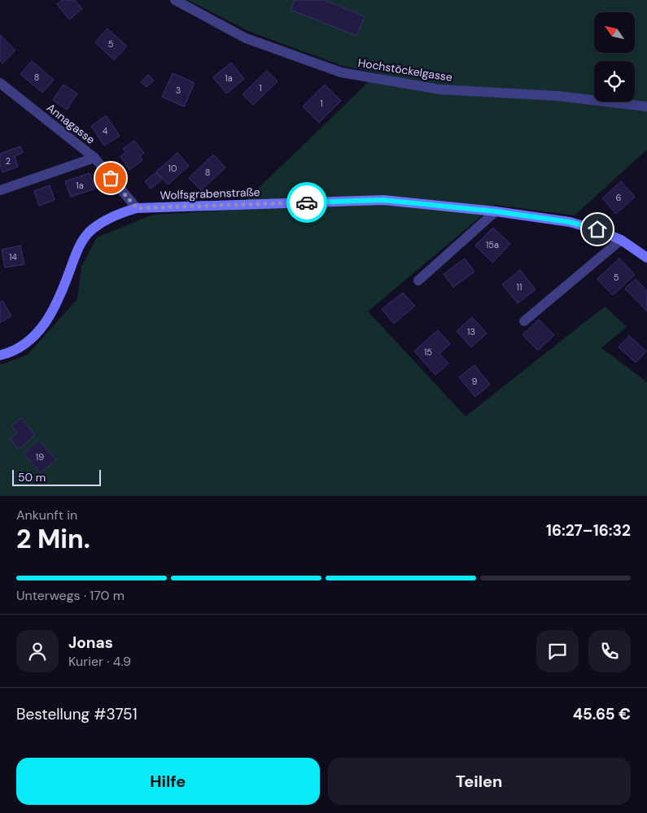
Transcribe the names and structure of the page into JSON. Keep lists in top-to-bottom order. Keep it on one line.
{"streets":{"main road":["Wolfsgrabenstraße"],"street":["Hochstöckelgasse","Annagasse"]},"crossings":[["Annagasse","Wolfsgrabenstraße"]],"house_numbers":["5","8","1a","1","3","1","4","2","10","8","1a","6","15a","14","5","11","13","15","9","19"],"scale_bar":"50 m","north":"top left","page":{"scale":"50 m","heading":["2 Min.","Ankunft in","16:27–16:32"],"panel":["Jonas","Kurier · 4.9","Bestellung #3751","45.65 €"],"bar":"Unterwegs · 170 m","buttons":["Hilfe","Teilen"]}}
